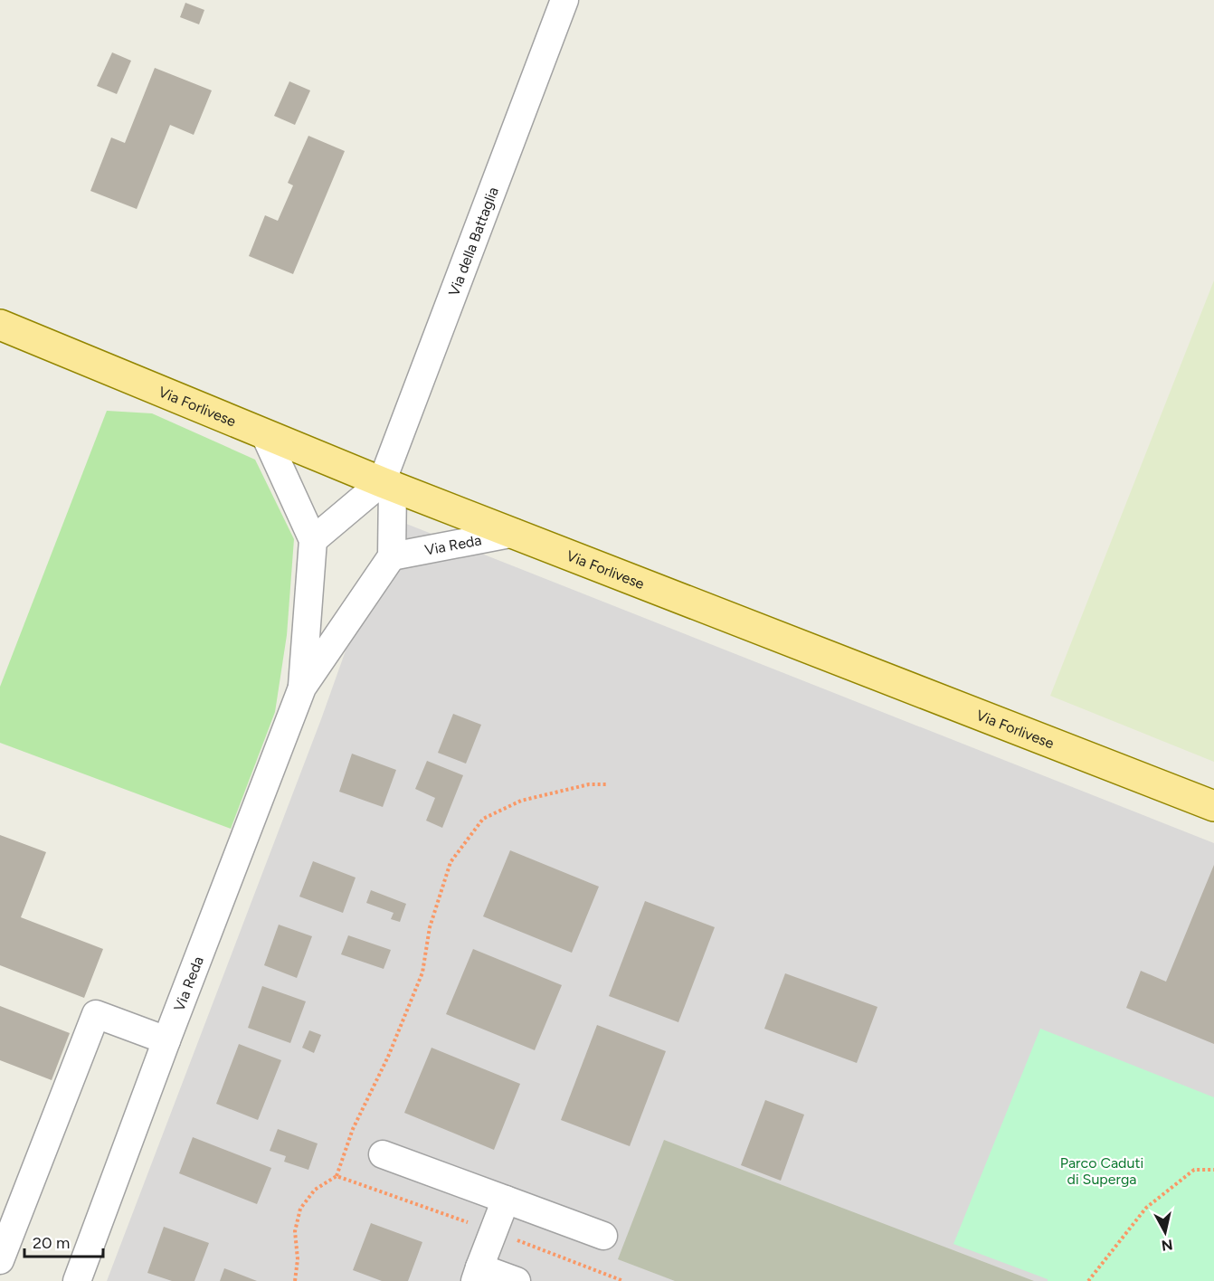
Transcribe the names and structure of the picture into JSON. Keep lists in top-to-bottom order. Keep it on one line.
{"streets":{"main road":["Via Forlivese"],"street":["Via della Battaglia","Via Reda"]},"crossings":[["Via della Battaglia","Via Forlivese"],["Via Forlivese","Via Reda"]],"parks":["Parco Caduti di Superga"],"scale_bar":"20 m","north":"bottom"}
